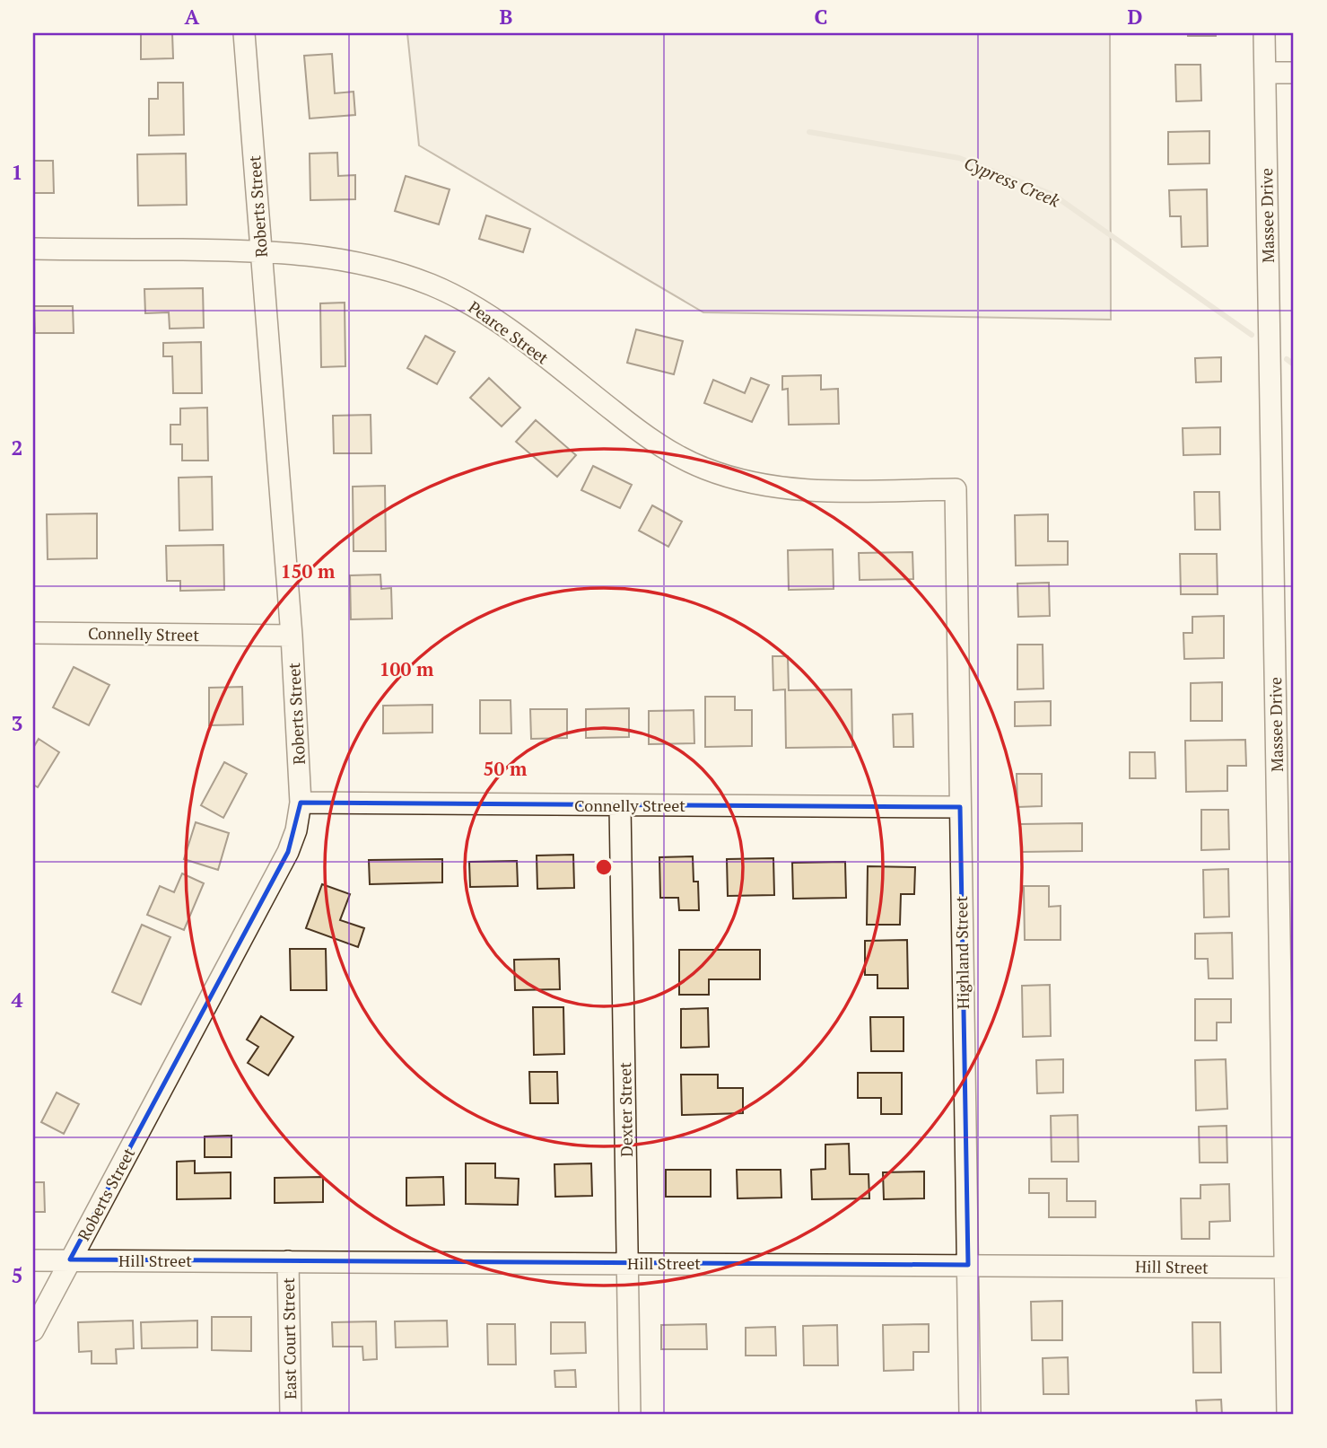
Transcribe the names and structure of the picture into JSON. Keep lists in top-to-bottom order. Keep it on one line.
{"streets":{"street":["Roberts Street","Massee Drive","Pearce Street","Connelly Street","Highland Street","Dexter Street","Hill Street","East Court Street"]},"crossings":[["Roberts Street","Pearce Street"],["Roberts Street","Connelly Street"],["Roberts Street","Hill Street"],["Massee Drive","Hill Street"],["Pearce Street","Highland Street"],["Connelly Street","Highland Street"],["Connelly Street","Dexter Street"],["Highland Street","Hill Street"],["Dexter Street","Hill Street"],["Hill Street","East Court Street"]],"water":["Cypress Creek"],"grid":{"columns":["A","B","C","D"],"rows":["1","2","3","4","5"]},"rings":["150 m","100 m","50 m"]}
